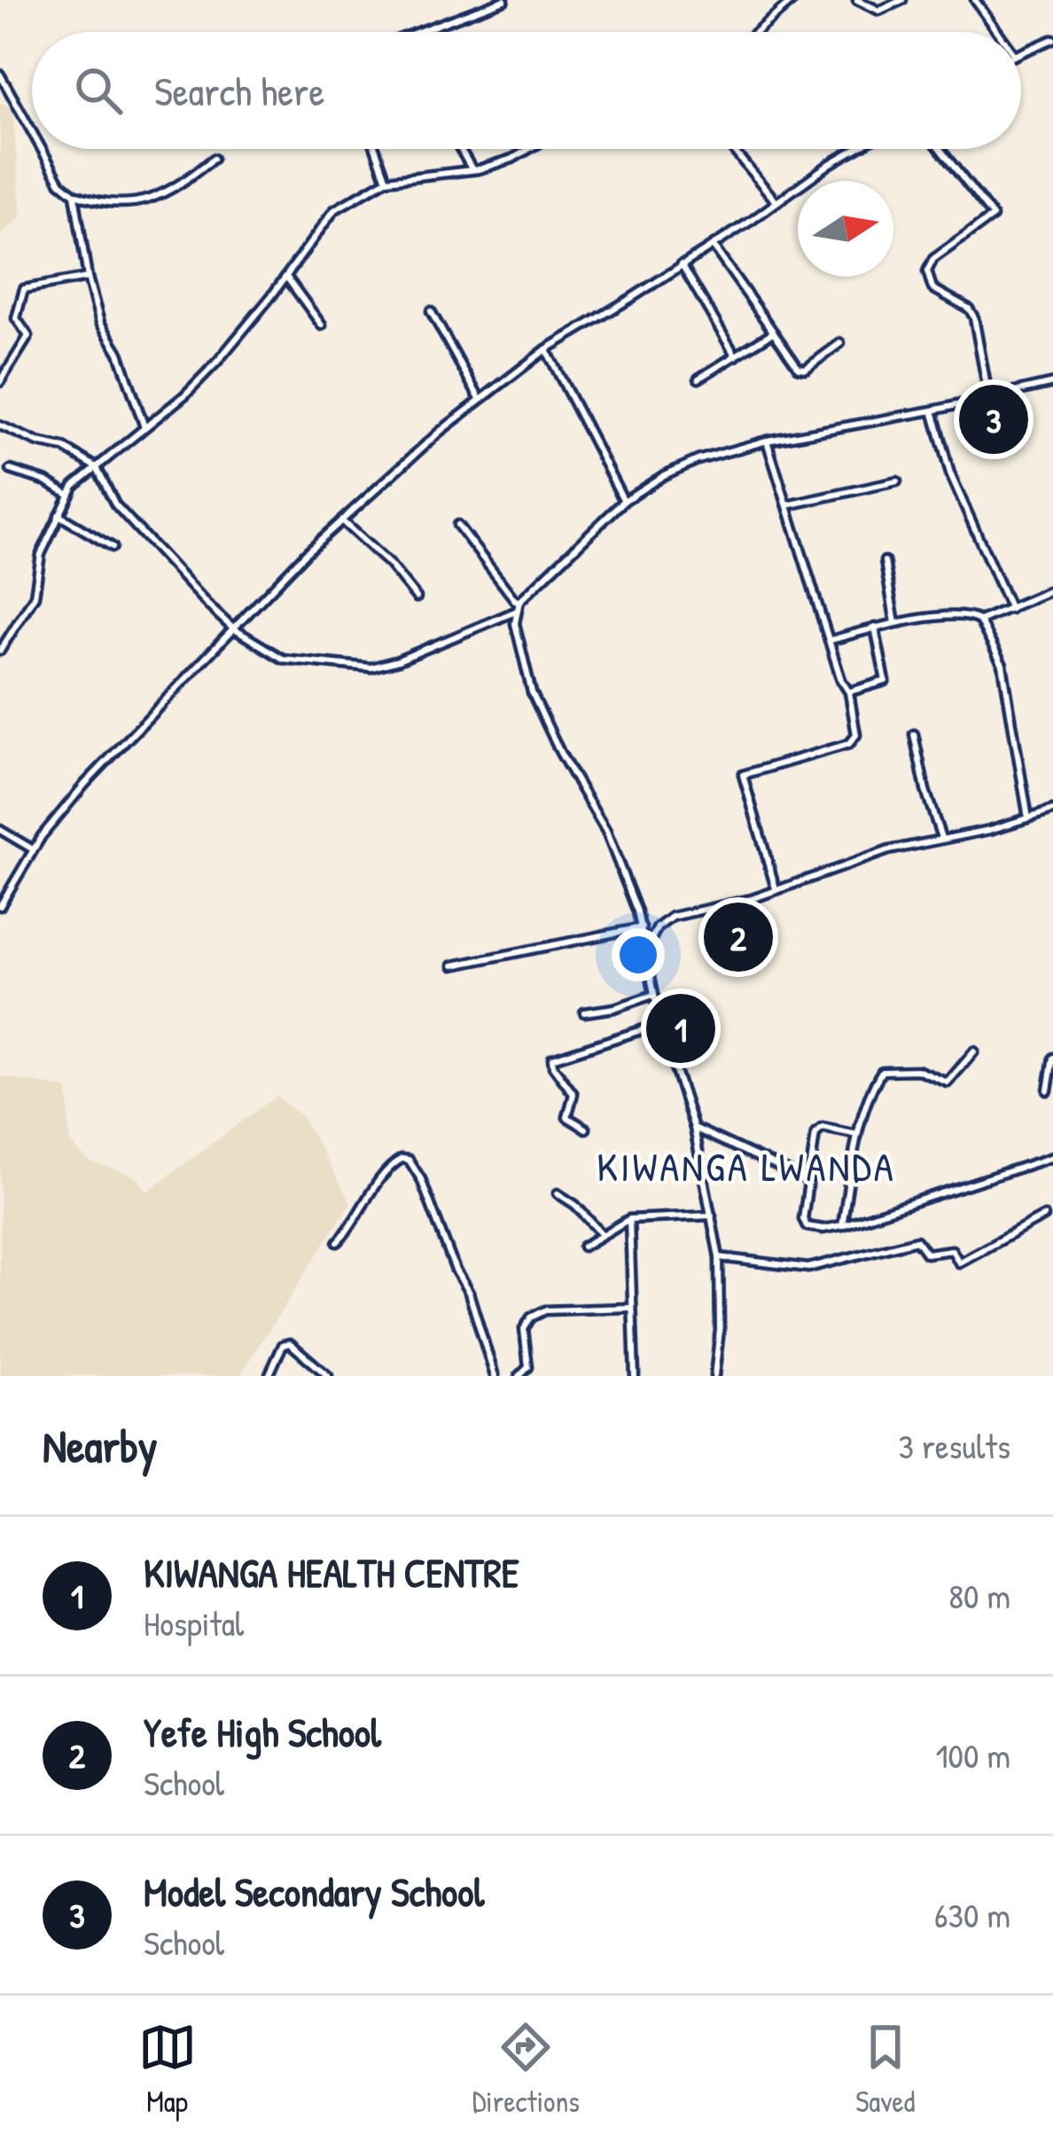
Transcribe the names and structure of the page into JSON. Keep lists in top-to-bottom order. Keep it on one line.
{"districts":["KIWANGA LWANDA"],"north":"right","page":{"search":"Search here","pins":["3","2","1"],"heading":["Nearby","3 results"],"list":[{"mark":"1","name":"KIWANGA HEALTH CENTRE","note":"Hospital","value":"80 m"},{"mark":"2","name":"Yefe High School","note":"School","value":"100 m"},{"mark":"3","name":"Model Secondary School","note":"School","value":"630 m"}],"nav":["Map","Directions","Saved"]}}
